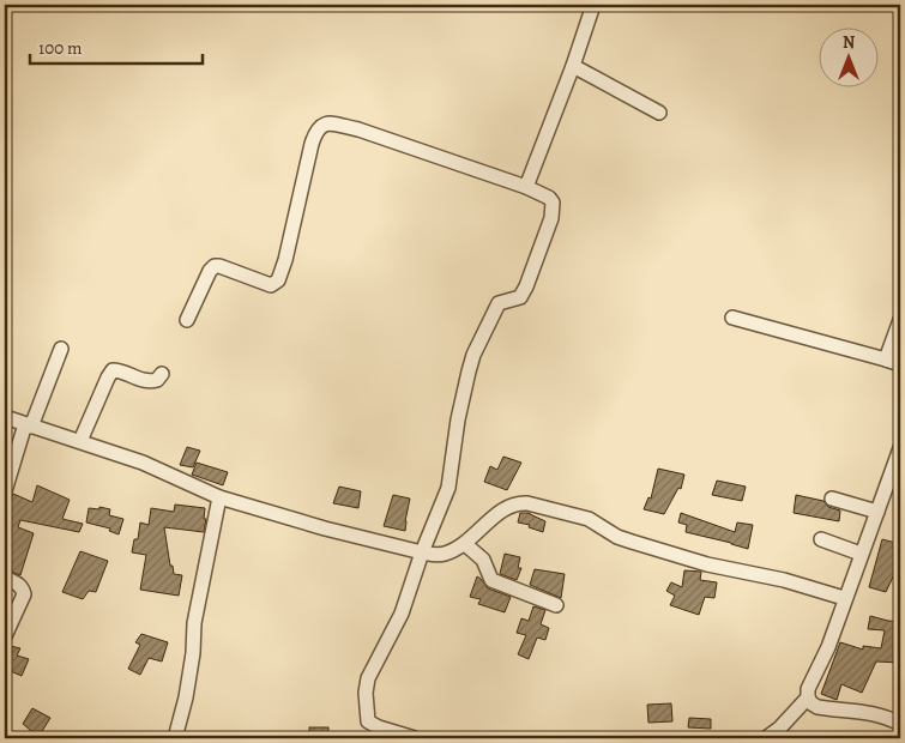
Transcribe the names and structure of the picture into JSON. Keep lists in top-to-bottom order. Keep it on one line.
{"scale_bar":"100 m","north":"top"}
